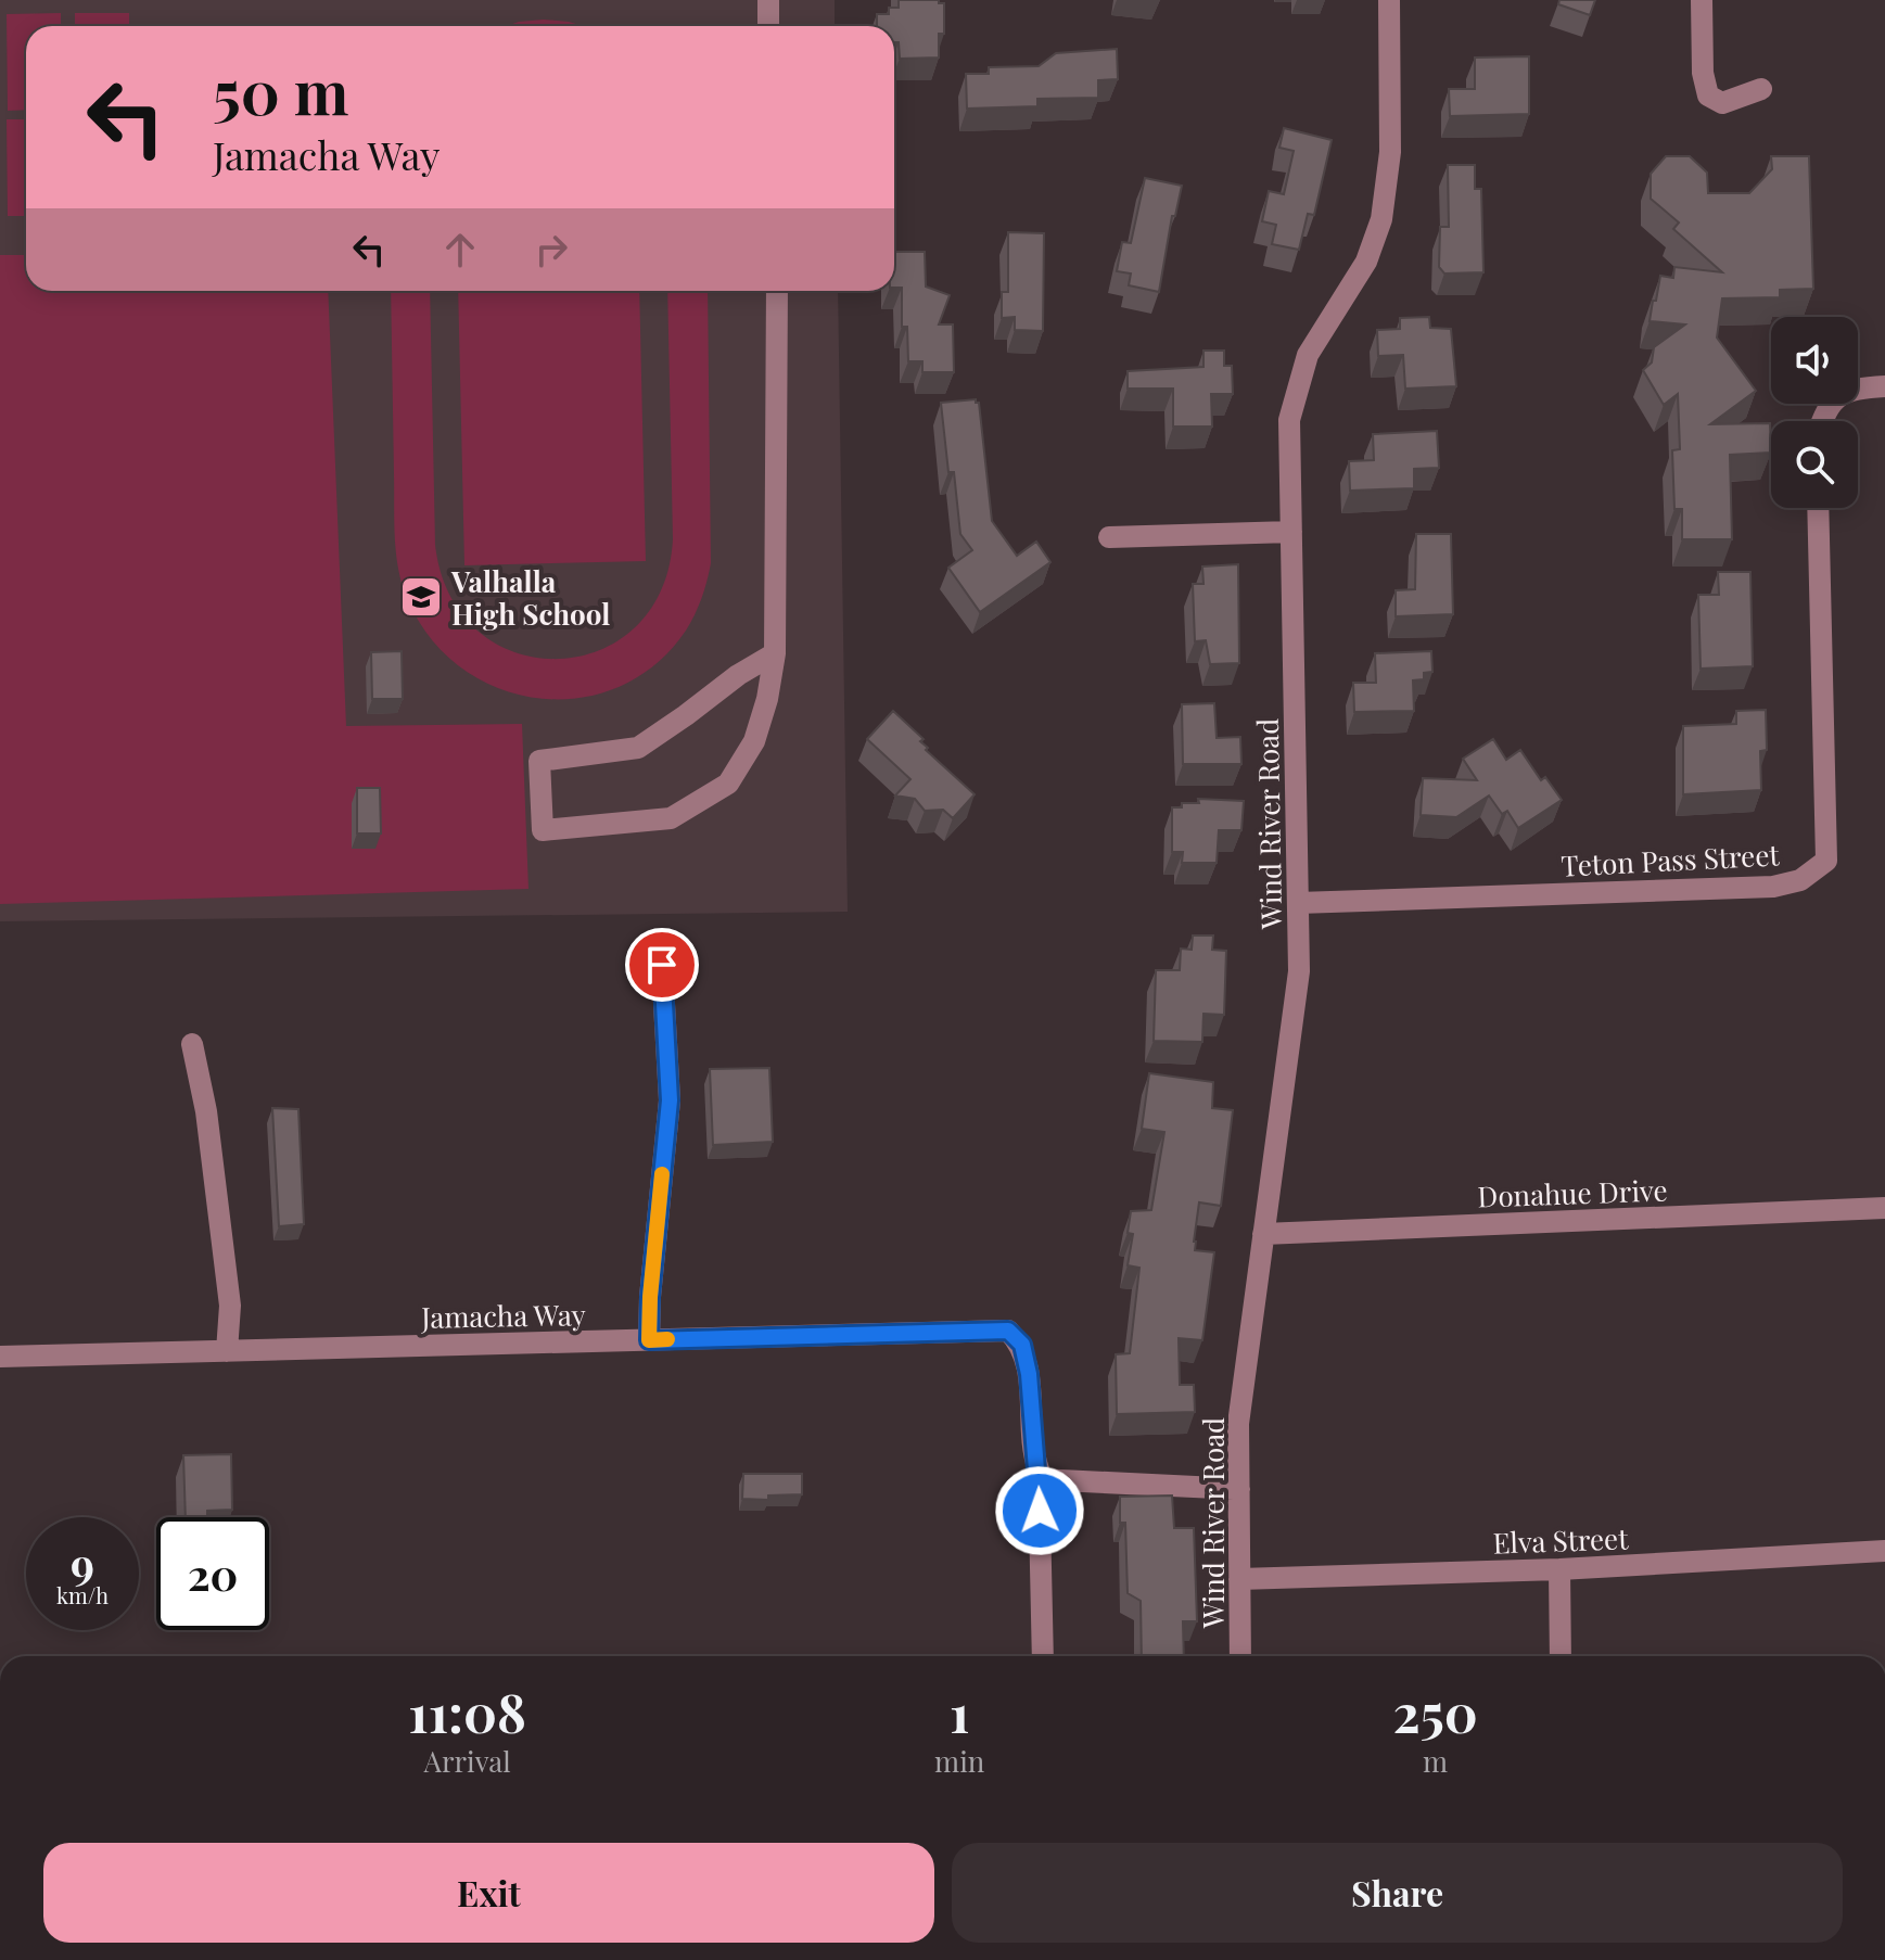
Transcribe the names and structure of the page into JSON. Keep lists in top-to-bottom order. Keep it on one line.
{"streets":{"street":["Wind River Road","Teton Pass Street","Donahue Drive","Jamacha Way","Elva Street"]},"crossings":[["Wind River Road","Teton Pass Street"],["Wind River Road","Donahue Drive"],["Wind River Road","Elva Street"]],"places":{"school or university":["Valhalla High School"]},"page":{"turn":["50 m","Jamacha Way"],"speed":"9 km/h","limit":"20","eta":["11:08","Arrival","1","min","250","m"],"buttons":["Exit","Share"]}}
